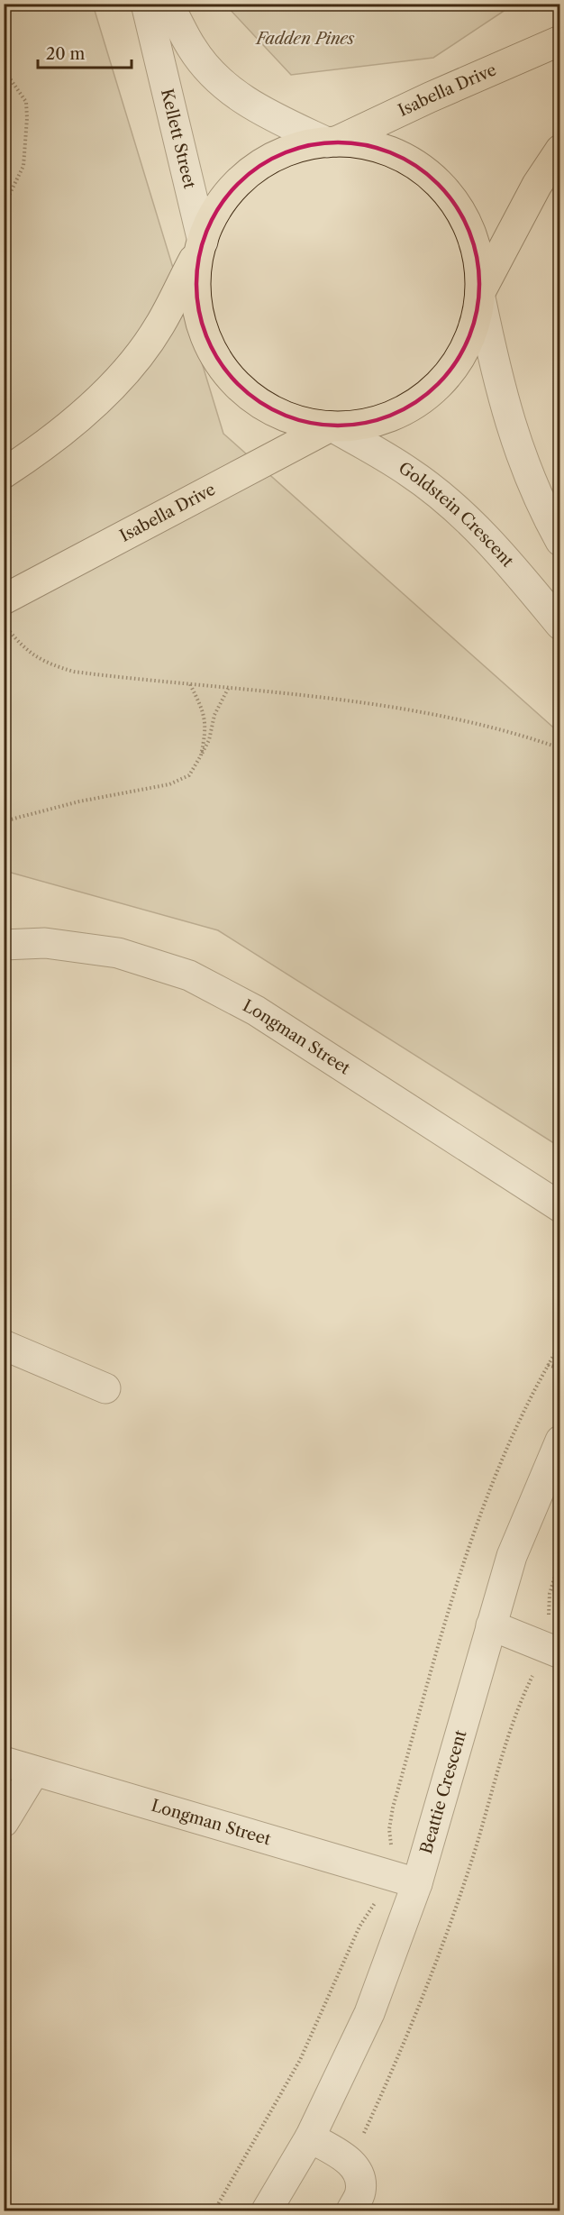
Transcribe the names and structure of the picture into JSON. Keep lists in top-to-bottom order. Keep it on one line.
{"streets":{"main road":["Isabella Drive"],"street":["Kellett Street","Goldstein Crescent","Longman Street","Beattie Crescent"]},"crossings":[["Isabella Drive","Goldstein Crescent"],["Longman Street","Beattie Crescent"]],"parks":["Fadden Pines"],"scale_bar":"20 m"}
